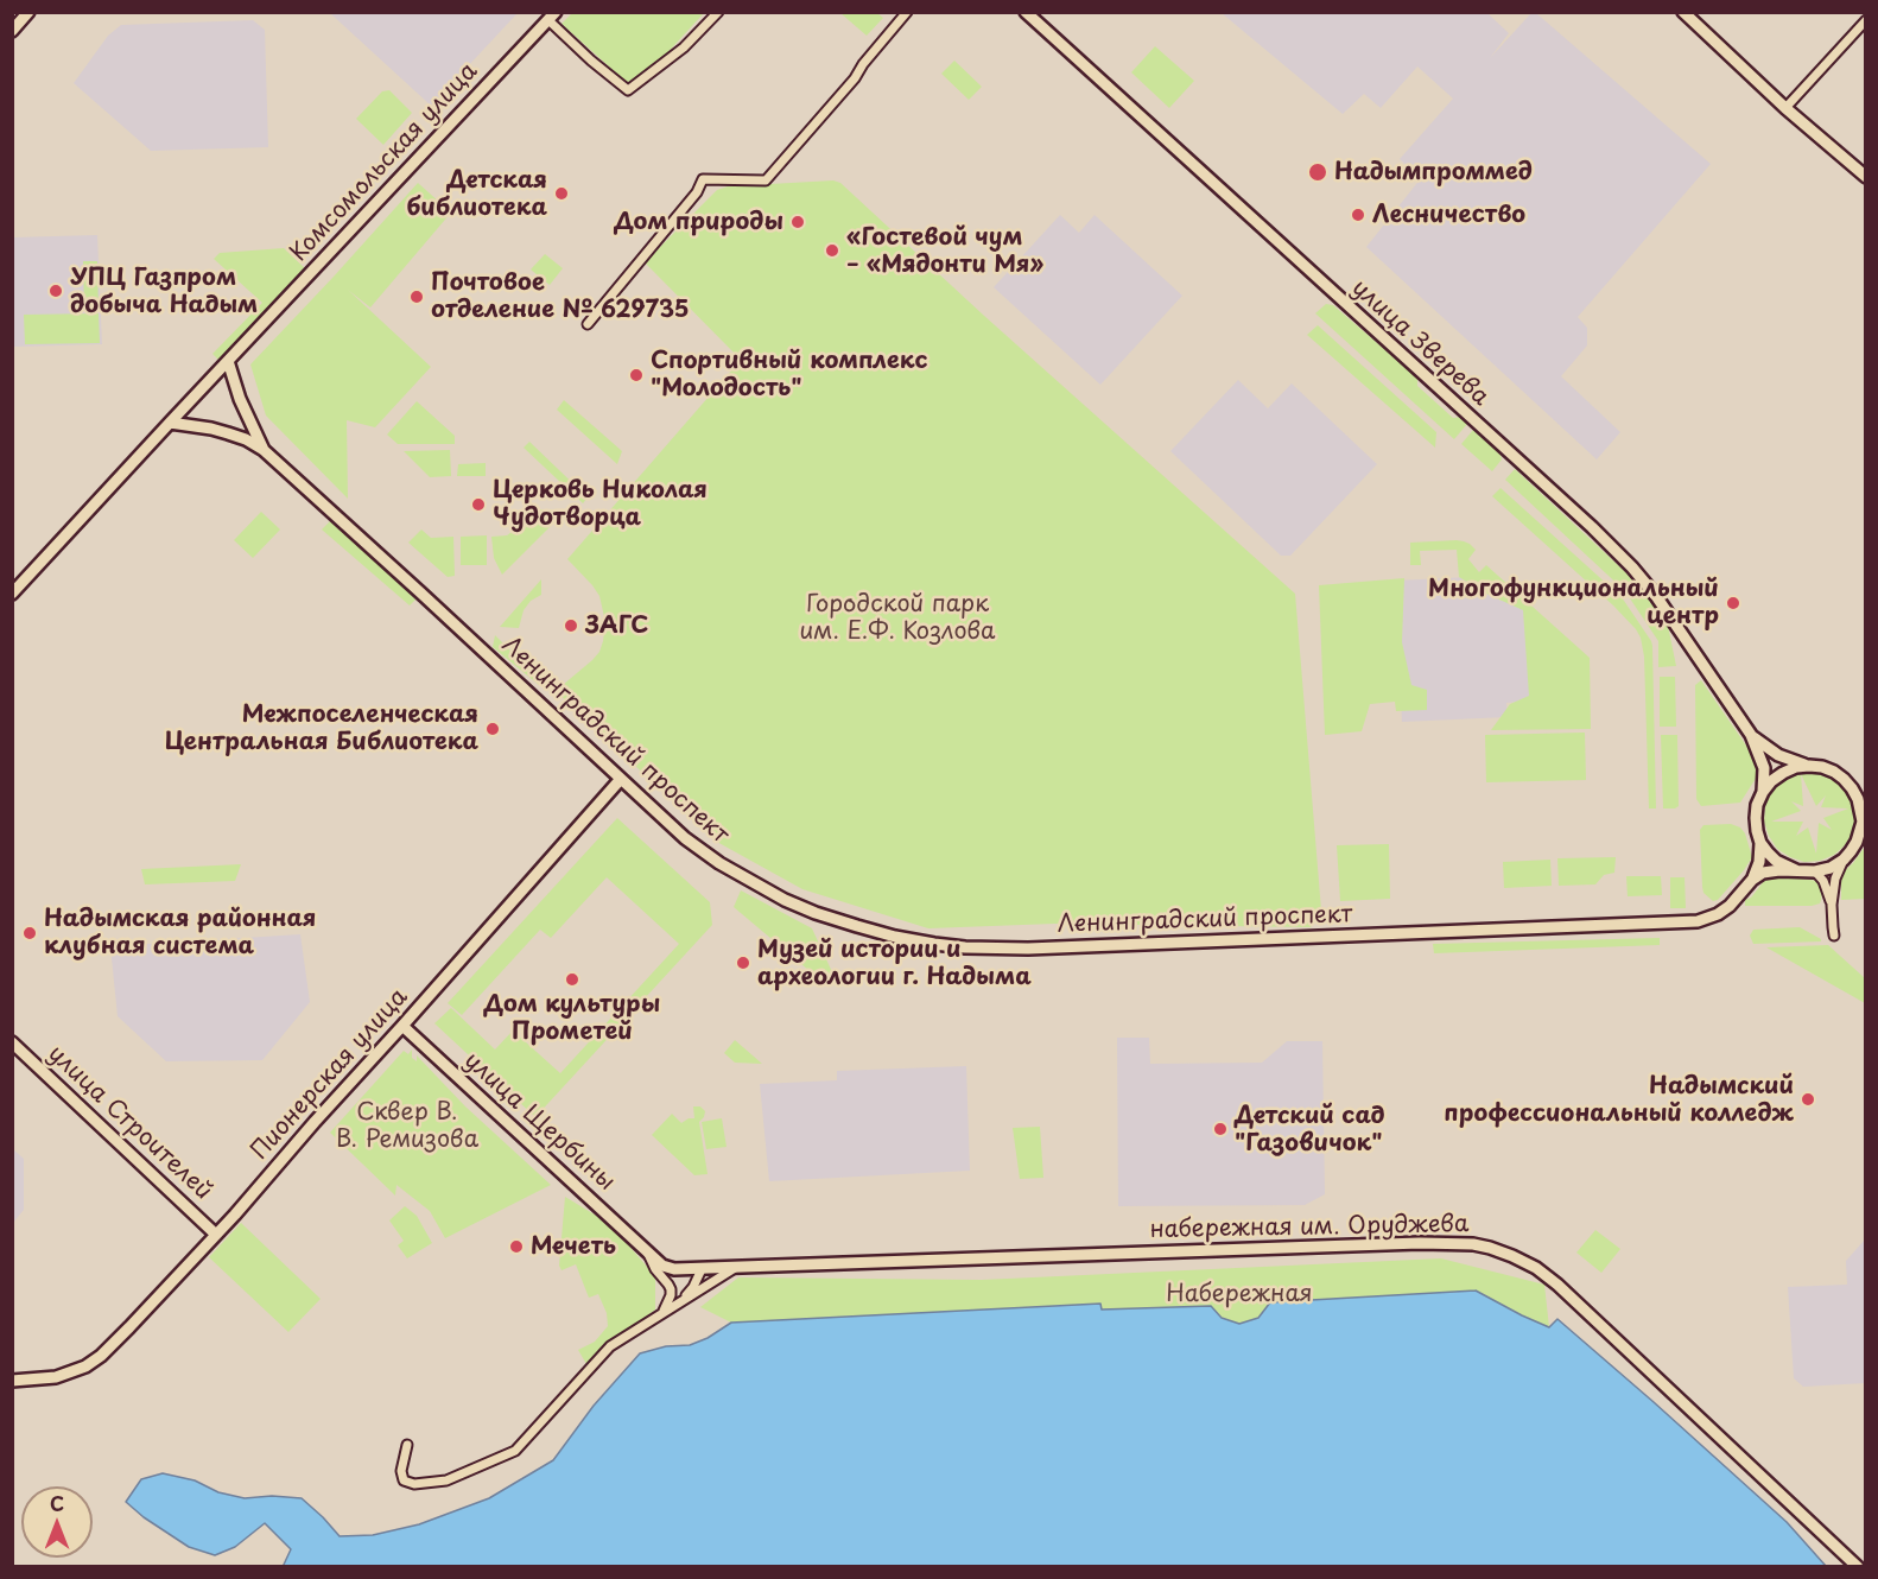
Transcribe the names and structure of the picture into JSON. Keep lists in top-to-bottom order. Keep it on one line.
{"streets":{"street":["Комсомольская улица","улица Зверева","Ленинградский проспект","Пионерская улица","улица Щербины","улица Строителей","набережная им. Оруджева"]},"crossings":[["Ленинградский проспект","Пионерская улица"],["Пионерская улица","улица Щербины"],["Пионерская улица","улица Строителей"],["улица Щербины","набережная им. Оруджева"]],"parks":["Городской парк им. Е.Ф. Козлова","Сквер В. В. Ремизова","Набережная"],"places":["Надымпроммед","Детская библиотека","Лесничество","Дом природы","«Гостевой чум – «Мядонти Мя»","УПЦ Газпром добыча Надым","Почтовое отделение № 629735","Спортивный комплекс \"Молодость\"","Церковь Николая Чудотворца","Многофункциональный центр","ЗАГС","Межпоселенческая Центральная Библиотека","Надымская районная клубная система","Музей истории и археологии г. Надыма","Дом культуры Прометей","Надымский профессиональный колледж","Детский сад \"Газовичок\"","Мечеть"],"north":"top"}
